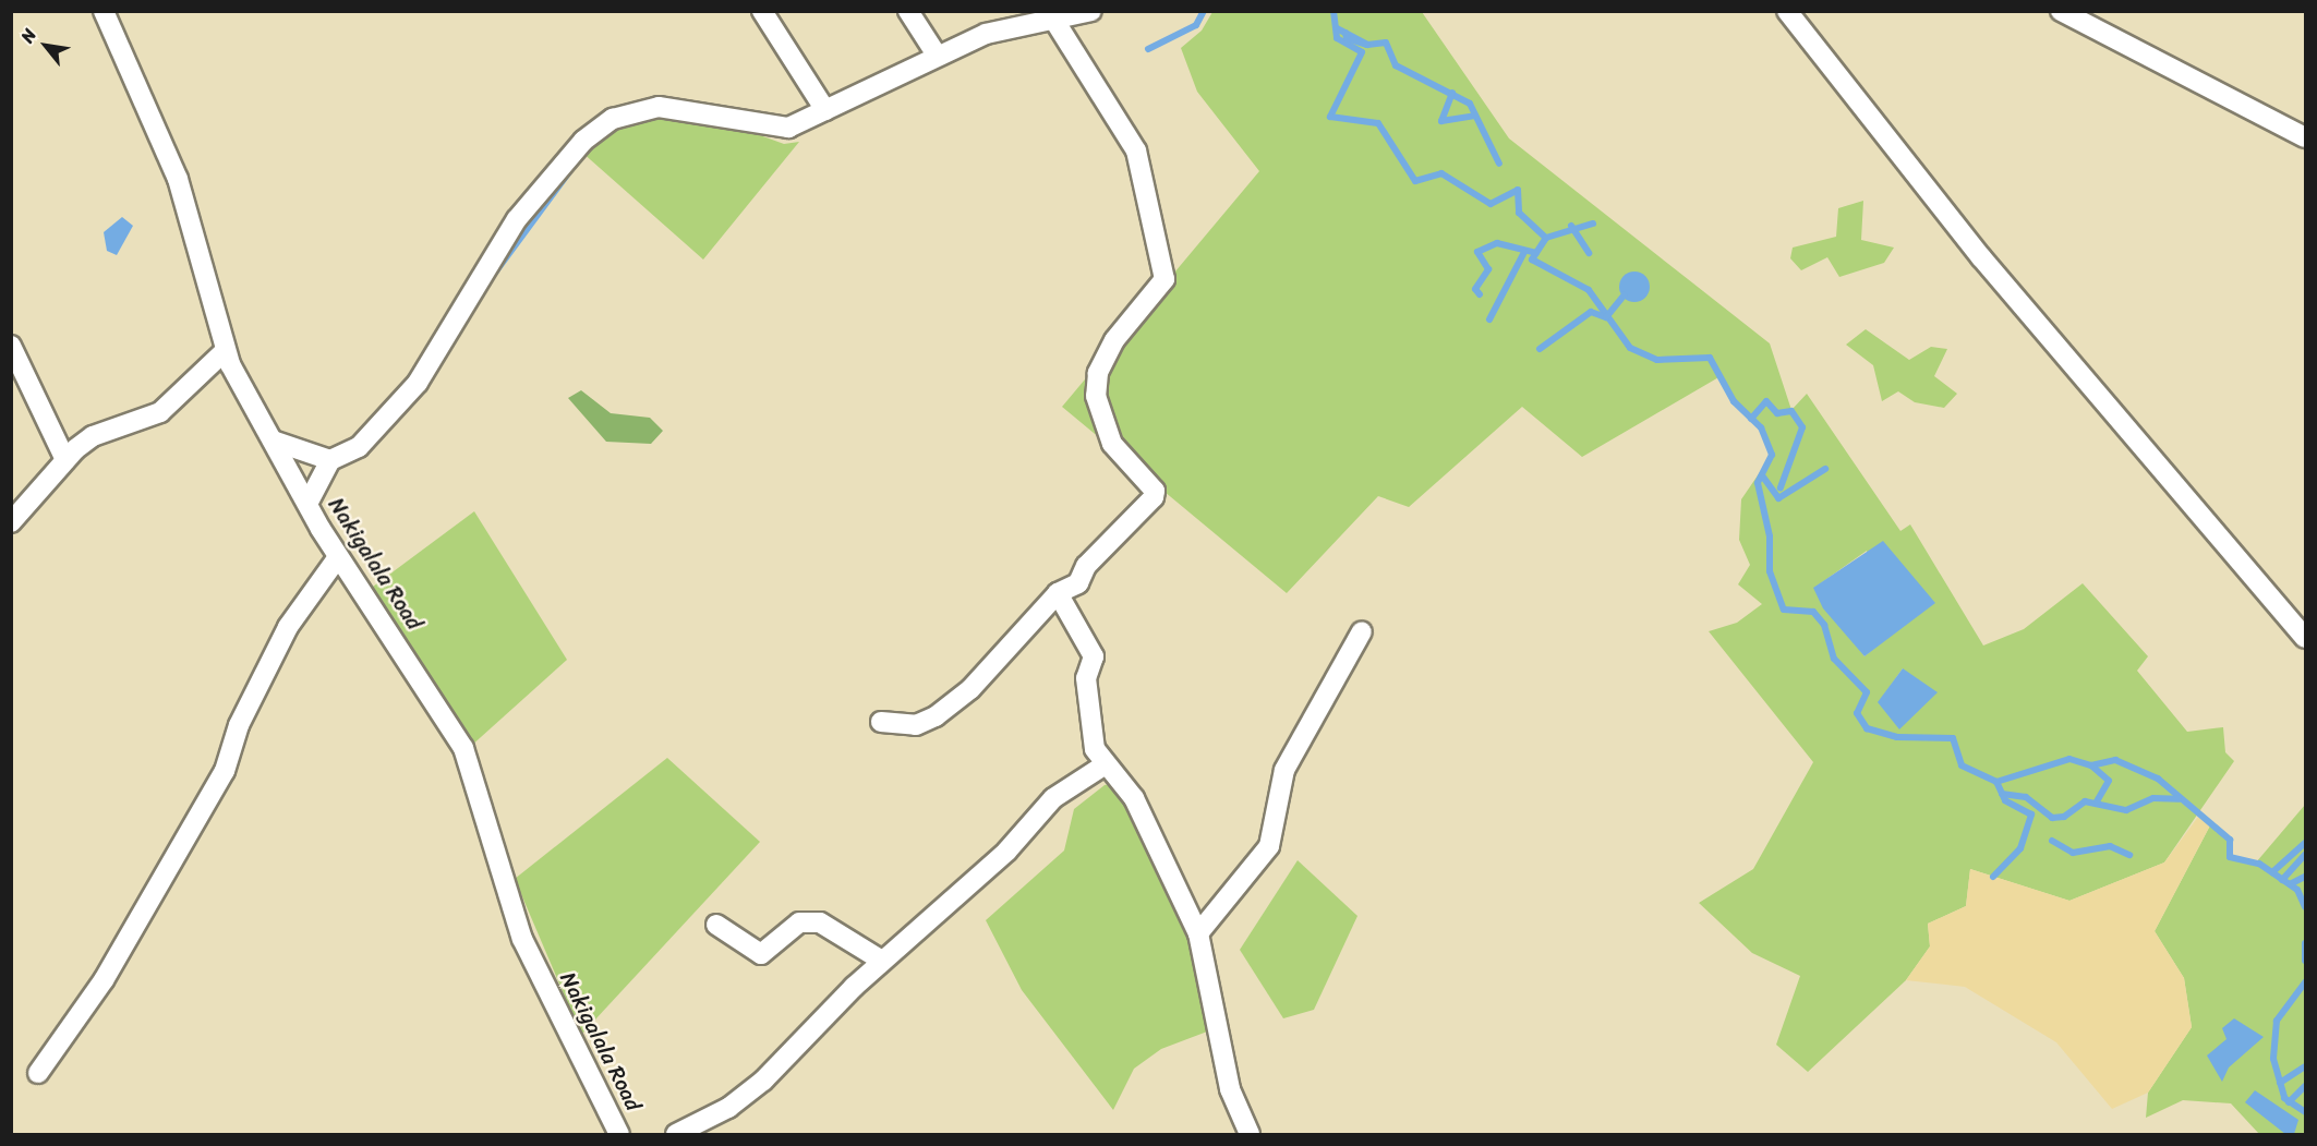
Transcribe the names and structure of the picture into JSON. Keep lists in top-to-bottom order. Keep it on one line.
{"streets":{"street":["Nakigalala Road"]},"north":"top left"}
